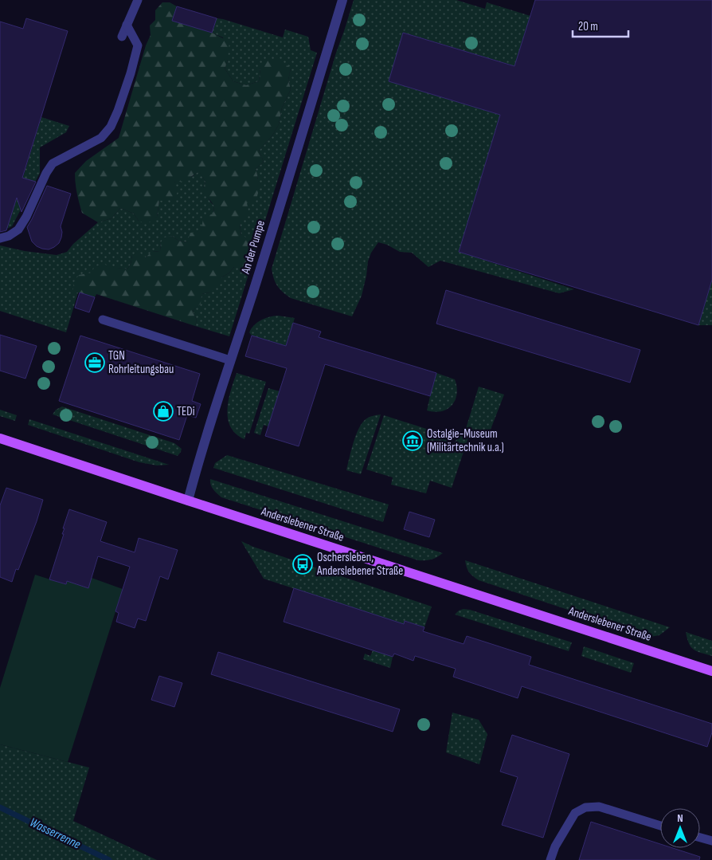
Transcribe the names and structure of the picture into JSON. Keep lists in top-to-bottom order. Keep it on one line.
{"streets":{"main road":["Anderslebener Straße"],"street":["An der Pumpe"]},"crossings":[["An der Pumpe","Anderslebener Straße"]],"water":["Wasserrenne"],"places":{"office":["TGN Rohrleitungsbau"],"shop":["TEDi"],"museum":["Ostalgie-Museum (Militärtechnik u.a.)"],"bus stop":["Oschersleben, Anderslebener Straße"]},"scale_bar":"20 m","north":"top"}
